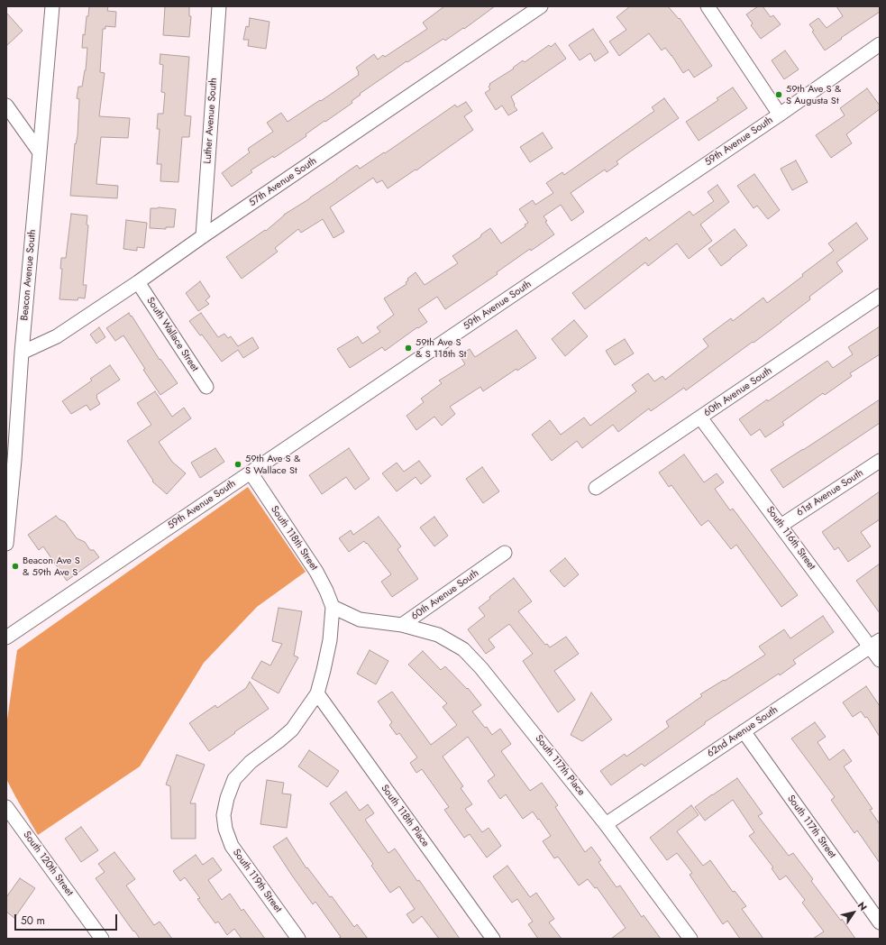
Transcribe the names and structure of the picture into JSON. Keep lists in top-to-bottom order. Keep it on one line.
{"streets":{"street":["Luther Avenue South","59th Avenue South","57th Avenue South","Beacon Avenue South","South Wallace Street","60th Avenue South","61st Avenue South","South 118th Street","South 116th Street","62nd Avenue South","South 117th Place","South 118th Place","South 117th Street","South 120th Street","South 119th Street"]},"crossings":[["Luther Avenue South","57th Avenue South"],["59th Avenue South","South 118th Street"],["57th Avenue South","Beacon Avenue South"],["57th Avenue South","South Wallace Street"],["60th Avenue South","South 118th Street"],["60th Avenue South","South 116th Street"],["60th Avenue South","South 117th Place"],["61st Avenue South","South 116th Street"],["South 116th Street","62nd Avenue South"],["62nd Avenue South","South 117th Place"],["62nd Avenue South","South 117th Street"],["South 118th Place","South 119th Street"]],"places":["59th Ave S & S Augusta St","59th Ave S & S 118th St","59th Ave S & S Wallace St","Beacon Ave S & 59th Ave S"],"scale_bar":"50 m","north":"top right"}
